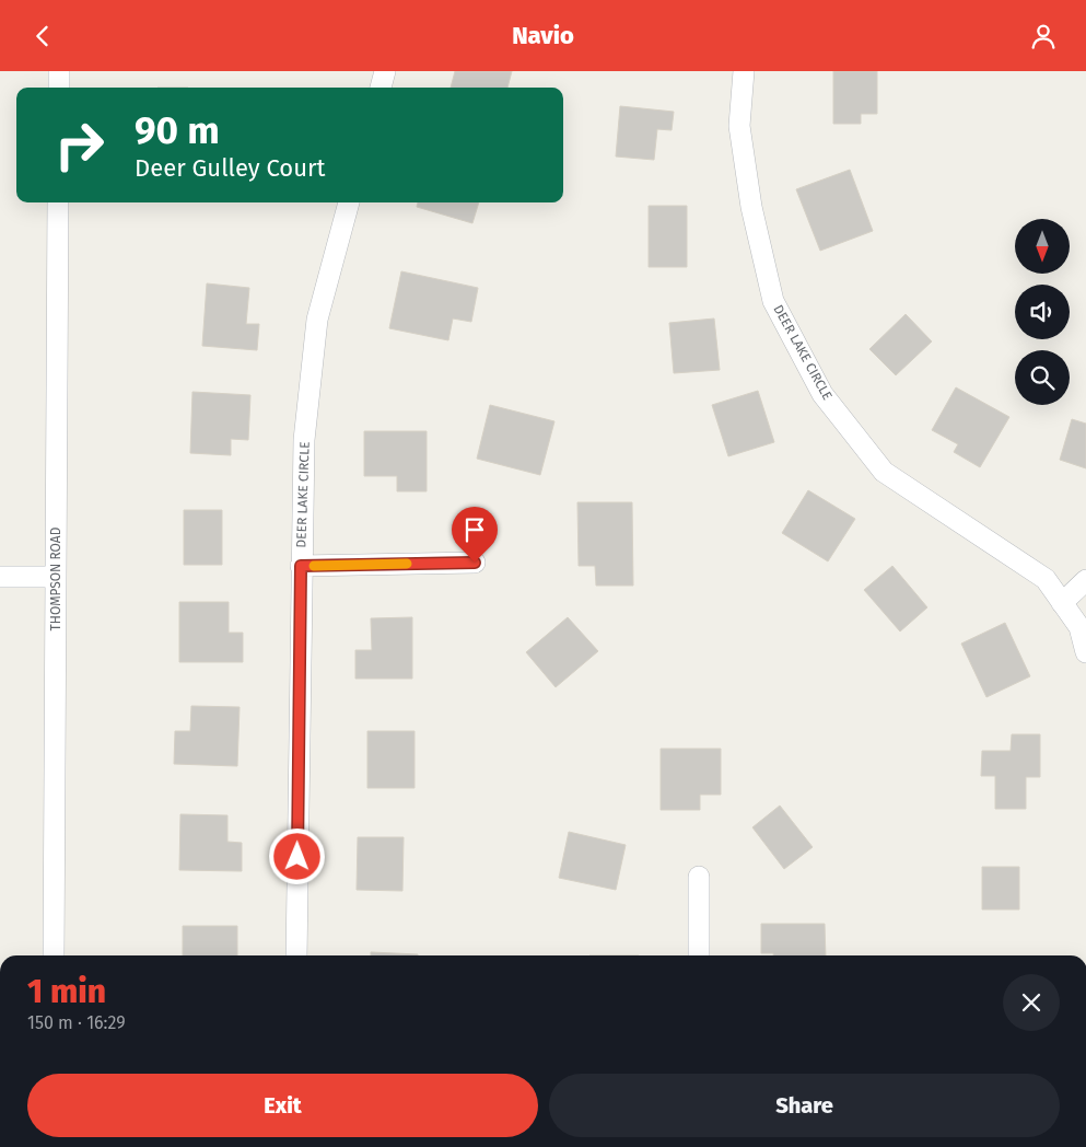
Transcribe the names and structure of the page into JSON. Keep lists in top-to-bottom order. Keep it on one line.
{"streets":{"street":["DEER LAKE CIRCLE","THOMPSON ROAD"]},"north":"bottom","page":{"header":"Navio","turn":["90 m","Deer Gulley Court"],"heading":["1 min","150 m · 16:29"],"buttons":["Exit","Share"]}}
